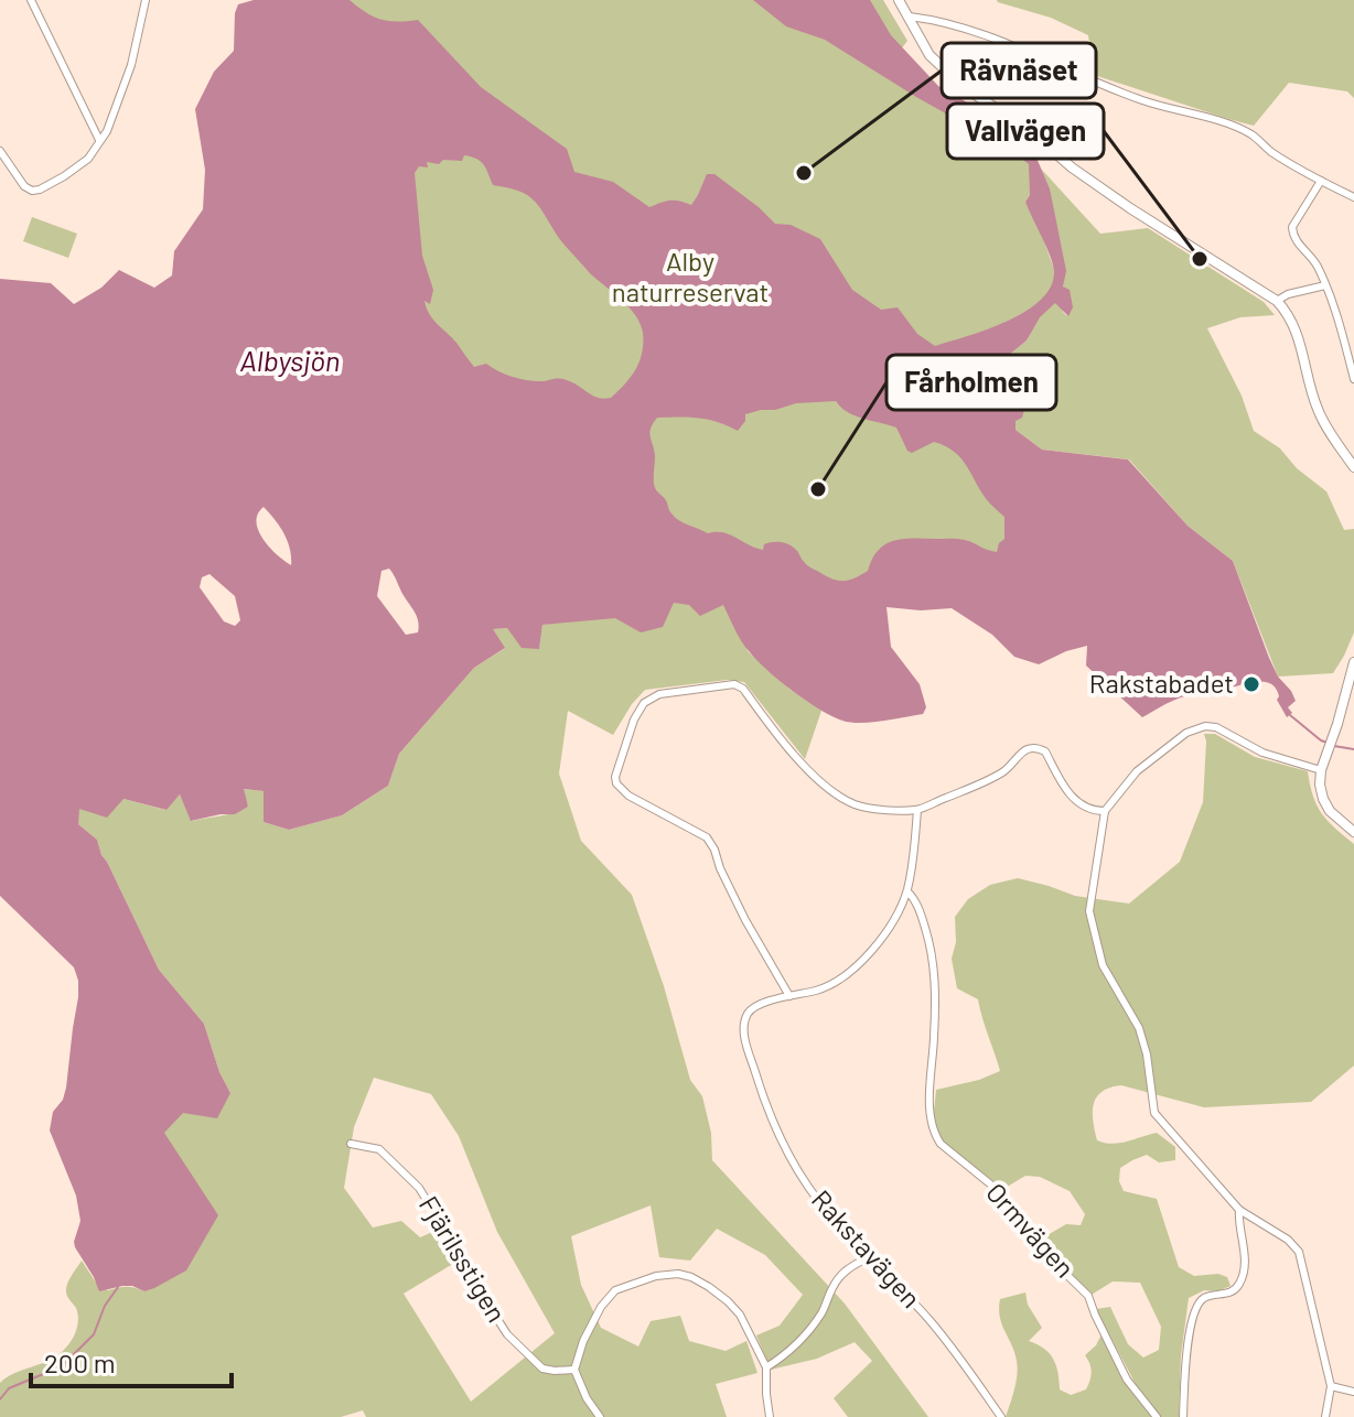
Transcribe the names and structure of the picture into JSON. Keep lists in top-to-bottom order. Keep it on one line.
{"streets":{"street":["Ormvägen","Rakstavägen","Fjärilsstigen"]},"crossings":[["Ormvägen","Rakstavägen"]],"water":["Albysjön"],"parks":["Alby naturreservat"],"places":["Rävnäset","Vallvägen","Fårholmen","Rakstabadet"],"scale_bar":"200 m"}
